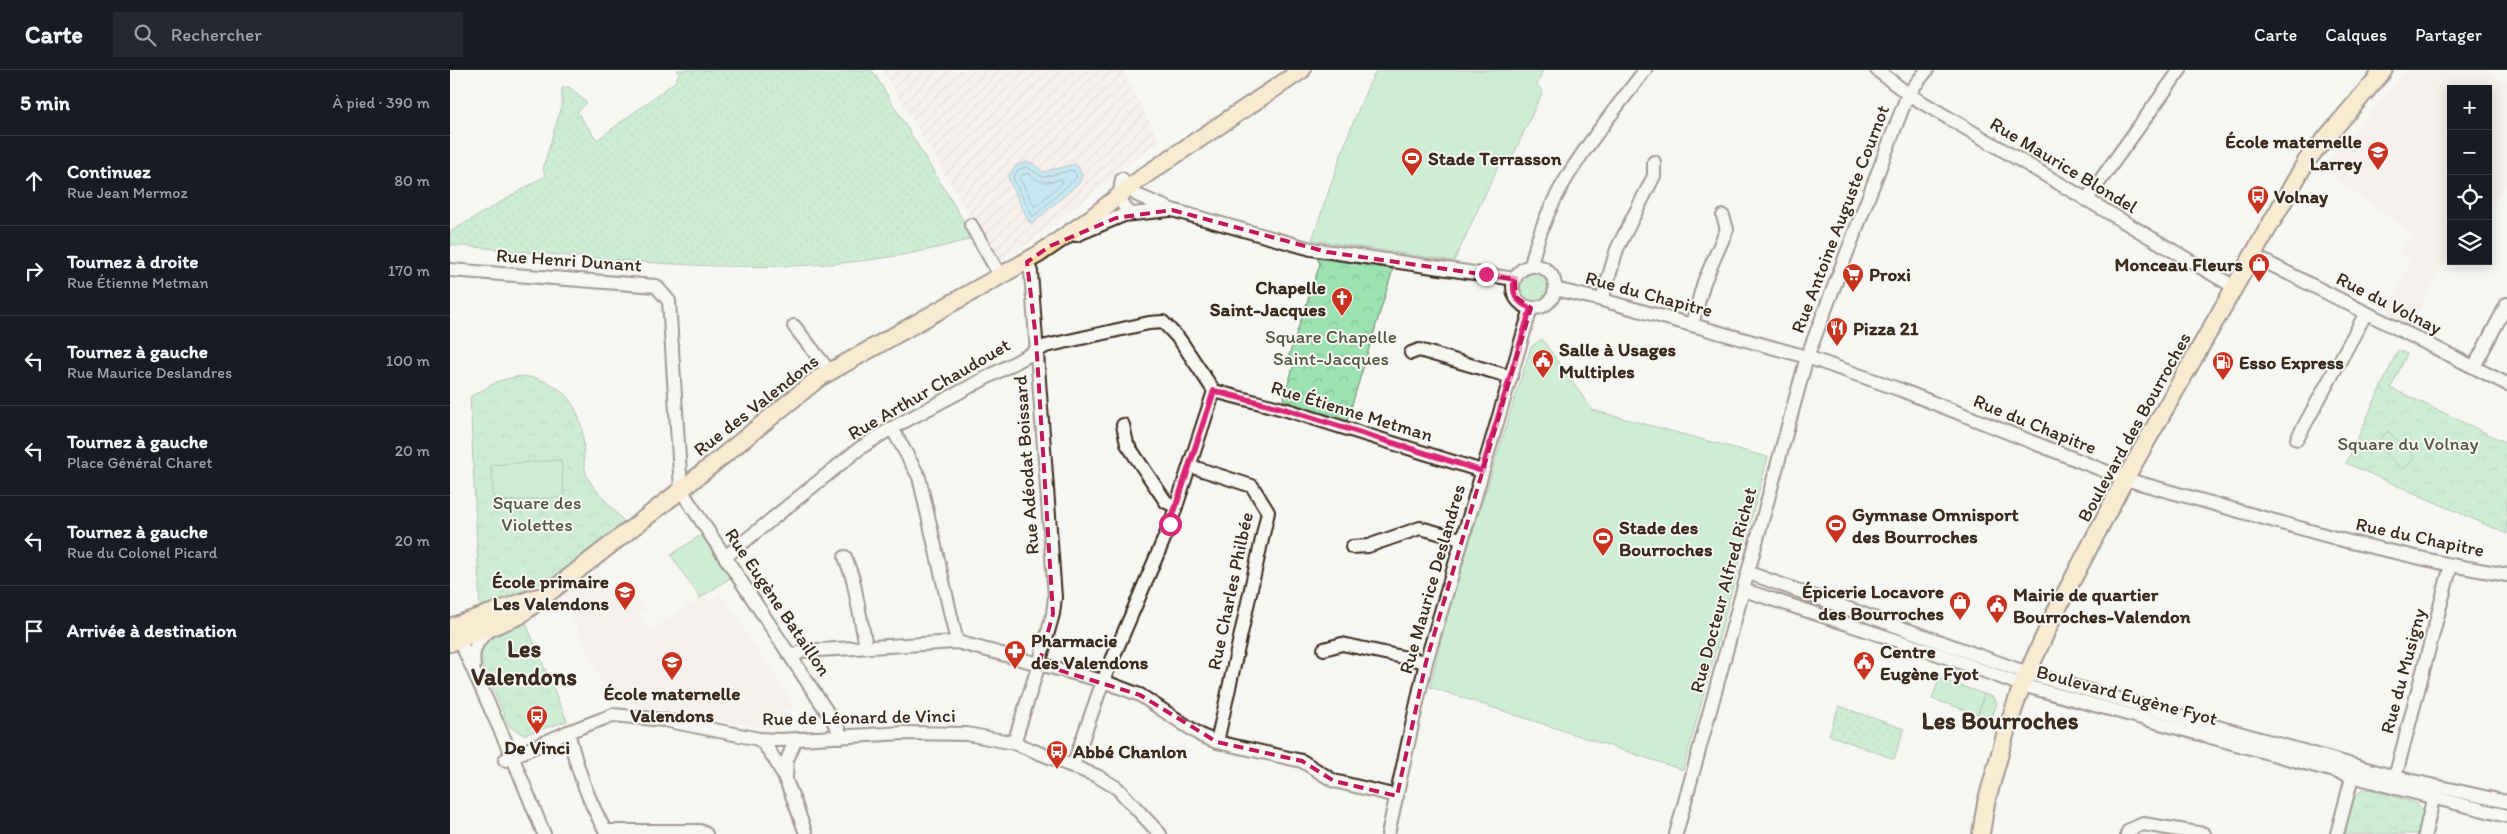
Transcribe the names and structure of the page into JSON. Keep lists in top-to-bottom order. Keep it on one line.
{"streets":{"main road":["Rue des Valendons","Boulevard des Bourroches"],"street":["Rue Maurice Blondel","Rue Antoine Auguste Cournot","Rue Henri Dunant","Rue du Chapitre","Rue du Volnay","Rue Arthur Chaudouet","Rue Étienne Metman","Rue Adéodat Boissard","Rue Maurice Deslandres","Rue Docteur Alfred Richet","Rue Charles Philbée","Rue Eugène Bataillon","Rue du Musigny","Boulevard Eugène Fyot","Rue de Léonard de Vinci"]},"crossings":[["Rue Maurice Blondel","Rue Antoine Auguste Cournot"],["Rue Maurice Blondel","Boulevard des Bourroches"],["Rue Antoine Auguste Cournot","Rue du Chapitre"],["Rue Antoine Auguste Cournot","Rue Docteur Alfred Richet"],["Rue Henri Dunant","Rue des Valendons"],["Rue Henri Dunant","Rue Eugène Bataillon"],["Rue du Chapitre","Boulevard des Bourroches"],["Rue du Chapitre","Rue Maurice Deslandres"],["Rue du Chapitre","Rue Docteur Alfred Richet"],["Rue du Chapitre","Rue du Musigny"],["Rue du Volnay","Boulevard des Bourroches"],["Rue Arthur Chaudouet","Rue Adéodat Boissard"],["Rue Arthur Chaudouet","Rue Eugène Bataillon"],["Rue des Valendons","Rue Adéodat Boissard"],["Rue des Valendons","Rue Eugène Bataillon"],["Rue Étienne Metman","Rue Maurice Deslandres"],["Boulevard des Bourroches","Boulevard Eugène Fyot"],["Rue Adéodat Boissard","Rue de Léonard de Vinci"],["Rue Docteur Alfred Richet","Boulevard Eugène Fyot"],["Rue Eugène Bataillon","Rue de Léonard de Vinci"],["Rue du Musigny","Boulevard Eugène Fyot"]],"districts":["Les Valendons","Les Bourroches"],"parks":["Square Chapelle Saint-Jacques","Square du Volnay","Square des Violettes"],"places":{"school or university":["École maternelle Larrey","École primaire Les Valendons","École maternelle Valendons"],"sports":["Stade Terrasson","Gymnase Omnisport des Bourroches","Stade des Bourroches"],"bus stop":["Volnay","De Vinci","Abbé Chanlon"],"shop":["Monceau Fleurs","Épicerie Locavore des Bourroches"],"supermarket":["Proxi"],"church":["Chapelle Saint-Jacques"],"restaurant":["Pizza 21"],"public building":["Salle à Usages Multiples","Mairie de quartier Bourroches-Valendon","Centre Eugène Fyot"],"fuel station":["Esso Express"],"pharmacy":["Pharmacie des Valendons"]},"page":{"header":"Carte","search":"Rechercher","nav":["Carte","Calques","Partager"],"heading":["5 min","À pied · 390 m"],"map_buttons":["+","−"],"list":[["Continuez","Rue Jean Mermoz","80 m"],["Tournez à droite","Rue Étienne Metman","170 m"],["Tournez à gauche","Rue Maurice Deslandres","100 m"],["Tournez à gauche","Place Général Charet","20 m"],["Tournez à gauche","Rue du Colonel Picard","20 m"],"Arrivée à destination"]}}
